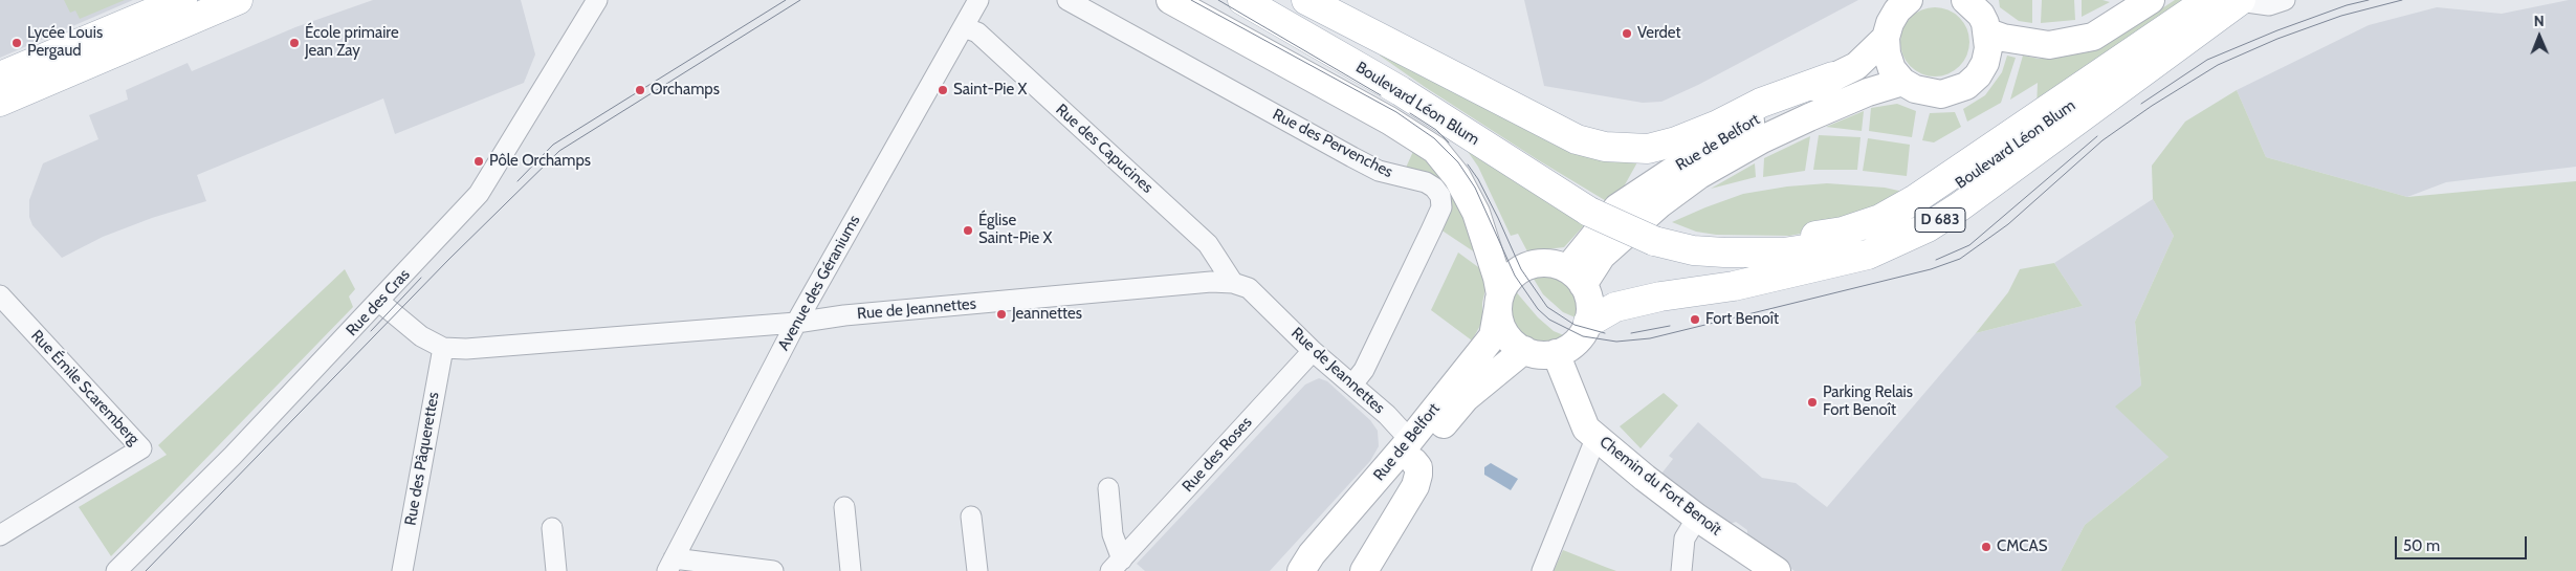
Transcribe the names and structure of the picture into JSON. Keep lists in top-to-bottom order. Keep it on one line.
{"streets":{"main road":["Boulevard Léon Blum","Rue de Belfort","D 683","Chemin du Fort Benoît"],"street":["Rue des Pervenches","Rue des Capucines","Avenue des Géraniums","Rue des Cras","Rue de Jeannettes","Rue Émile Scaremberg","Rue des Roses","Rue des Pâquerettes"]},"crossings":[["Boulevard Léon Blum","D 683"],["Rue de Belfort","D 683"],["Rue de Belfort","Rue de Jeannettes"],["Rue de Belfort","Chemin du Fort Benoît"],["Rue des Pervenches","Rue de Jeannettes"],["Rue des Capucines","Avenue des Géraniums"],["Rue des Capucines","Rue de Jeannettes"],["D 683","Chemin du Fort Benoît"],["Avenue des Géraniums","Rue de Jeannettes"],["Rue des Cras","Rue de Jeannettes"],["Rue de Jeannettes","Rue des Roses"],["Rue de Jeannettes","Rue des Pâquerettes"]],"places":["Verdet","Lycée Louis Pergaud","École primaire Jean Zay","Orchamps","Saint-Pie X","Pôle Orchamps","Église Saint-Pie X","Jeannettes","Fort Benoît","Parking Relais Fort Benoît","CMCAS"],"scale_bar":"50 m","north":"top"}
